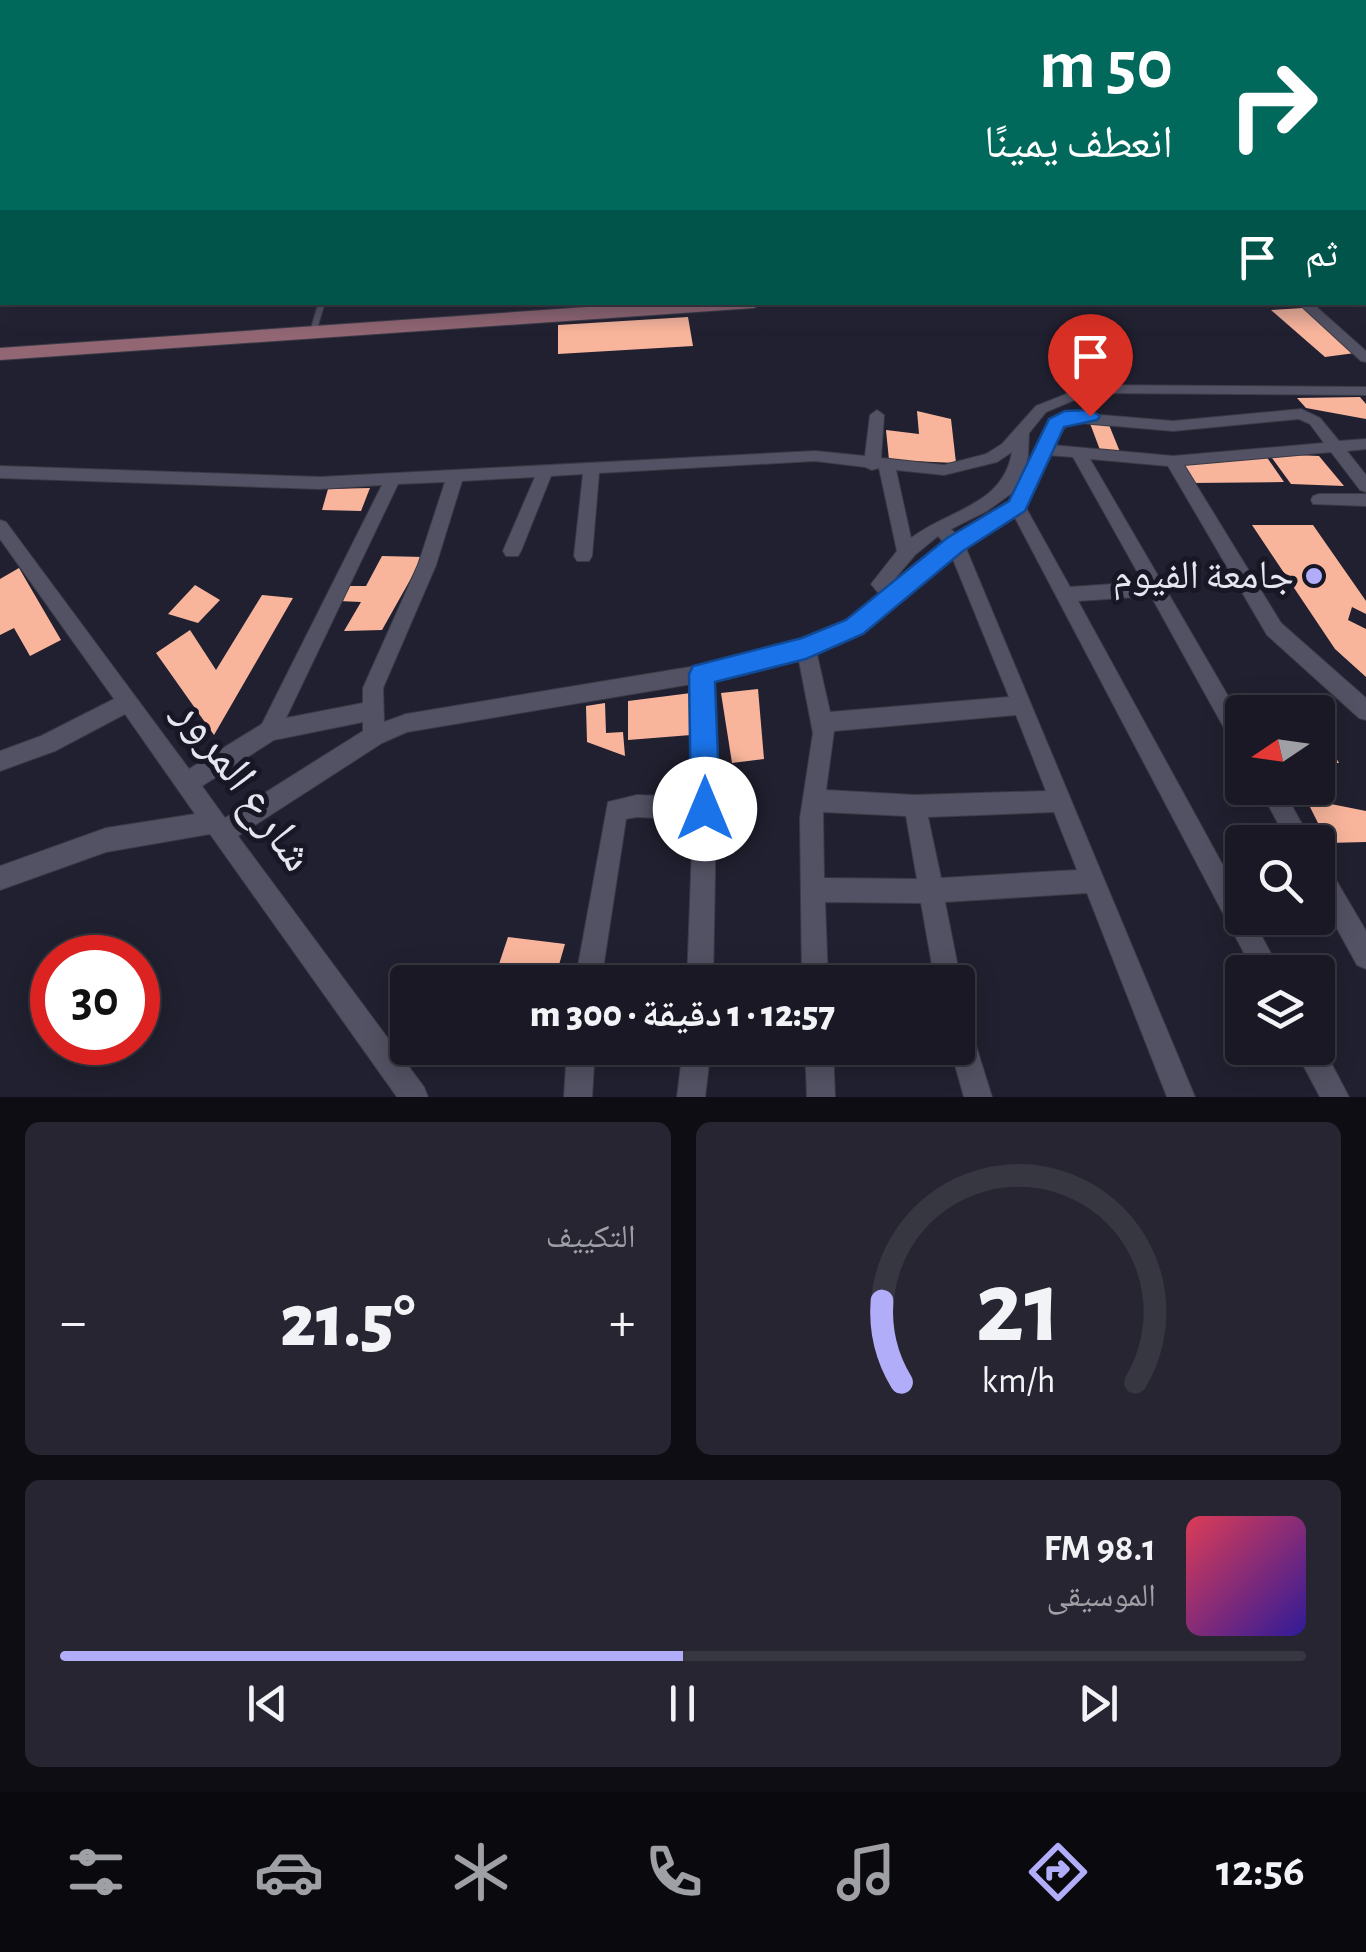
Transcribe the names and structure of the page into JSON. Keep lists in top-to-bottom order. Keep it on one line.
{"streets":{"street":["شارع المرور"]},"places":["جامعة الفيوم"],"north":"left","page":{"turn":["50 m","انعطف يمينًا"],"then":"ثم","limit":"30","trip":"12:57 · 1 دقيقة · 300 m","tile":"التكييف","heat":["−","21.5°","+"],"song":["98.1 FM","الموسيقى"],"tabs":"12:56","gauge":["21","km/h"]}}
